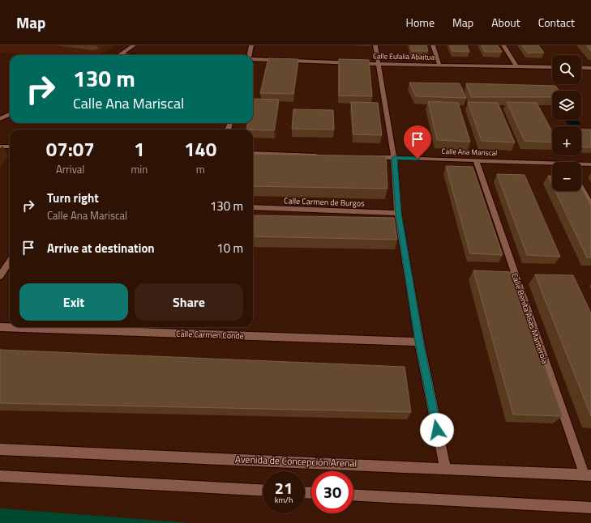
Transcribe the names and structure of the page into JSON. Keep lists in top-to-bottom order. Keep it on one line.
{"streets":{"street":["Calle Eulalia Abaitua","Calle Ana Mariscal","Calle Carmen de Burgos","Calle Benita Asas Manterola","Calle Carmen Conde","Avenida de Concepción Arenal"]},"crossings":[["Calle Ana Mariscal","Calle Benita Asas Manterola"],["Calle Benita Asas Manterola","Avenida de Concepción Arenal"]],"page":{"header":"Map","nav":["Home","Map","About","Contact"],"map_buttons":["+","−"],"turn":["130 m","Calle Ana Mariscal"],"eta":["07:07","Arrival","1","min","140","m"],"list":[{"name":"Turn right","note":"Calle Ana Mariscal","value":"130 m"},{"name":"Arrive at destination","value":"10 m"}],"buttons":["Exit","Share"],"speed":"21 km/h","limit":"30"}}
